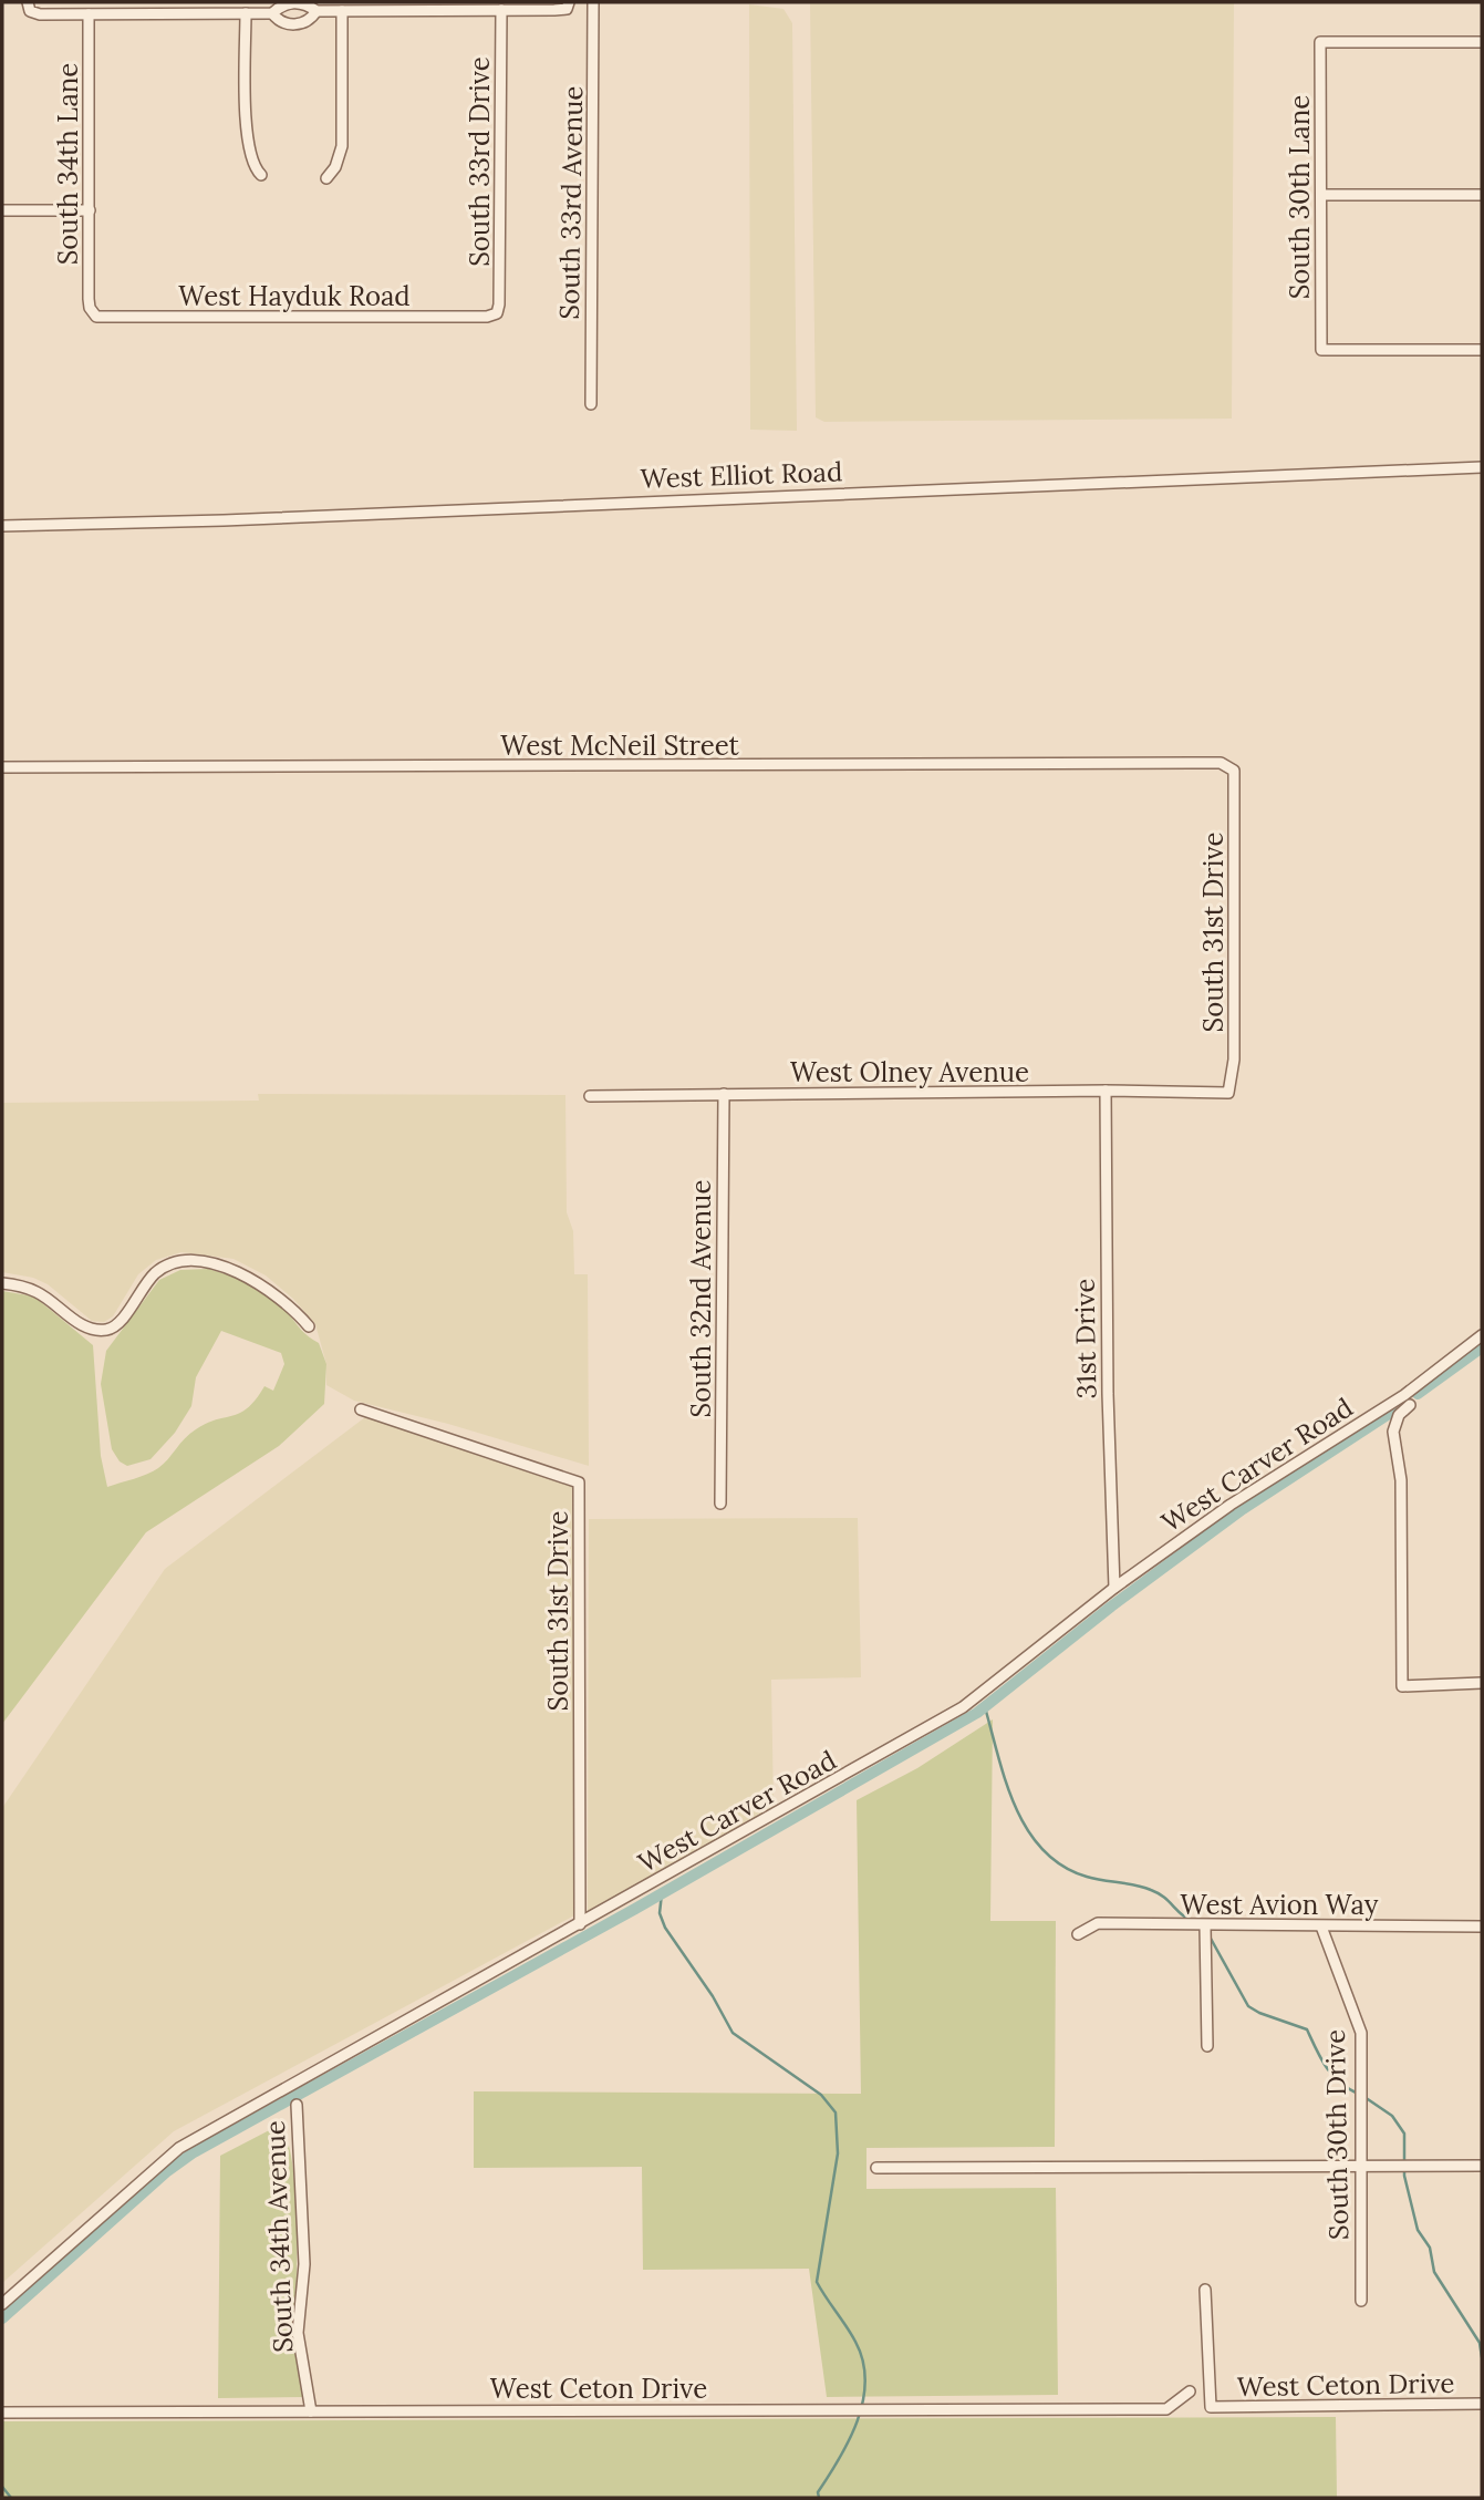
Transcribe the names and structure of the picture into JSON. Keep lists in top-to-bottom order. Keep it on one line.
{"streets":{"street":["South 33rd Drive","South 34th Lane","South 30th Lane","South 33rd Avenue","West Hayduk Road","West Elliot Road","West McNeil Street","South 31st Drive","West Olney Avenue","South 32nd Avenue","31st Drive","West Carver Road","West Avion Way","South 30th Drive","South 34th Avenue","West Ceton Drive"]},"crossings":[["South 33rd Drive","West Hayduk Road"],["South 34th Lane","West Hayduk Road"],["West McNeil Street","South 31st Drive"],["South 31st Drive","West Olney Avenue"],["South 31st Drive","West Carver Road"],["West Olney Avenue","South 32nd Avenue"],["West Olney Avenue","31st Drive"],["31st Drive","West Carver Road"],["West Avion Way","South 30th Drive"],["South 34th Avenue","West Ceton Drive"]]}
